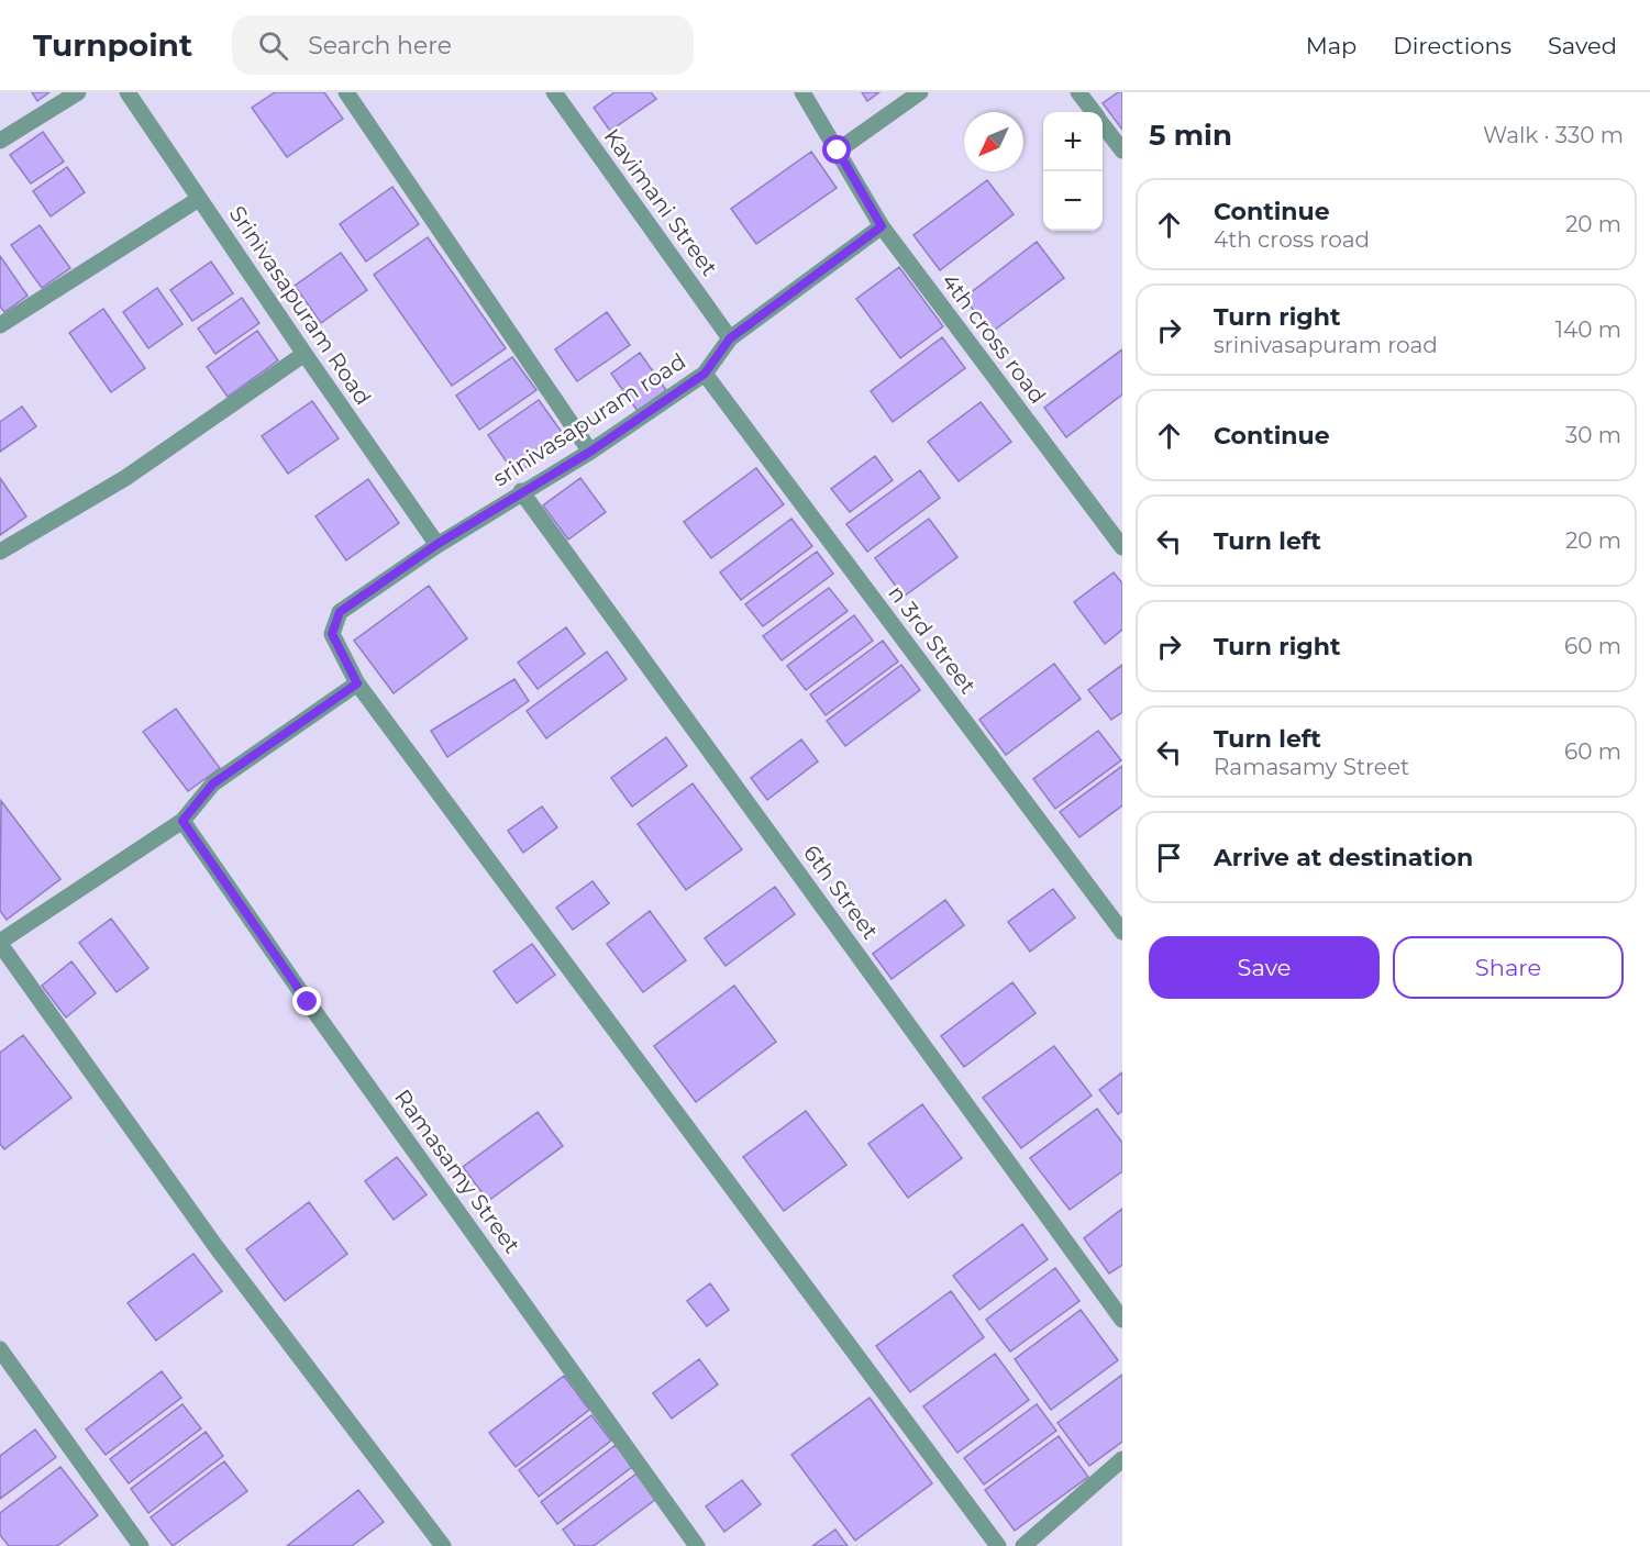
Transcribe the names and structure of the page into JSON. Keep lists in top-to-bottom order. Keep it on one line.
{"streets":{"street":["Kavimani Street","Srinivasapuram Road","4th cross road","srinivasapuram road","n 3rd Street","6th Street","Ramasamy Street"]},"crossings":[["Kavimani Street","srinivasapuram road"],["Srinivasapuram Road","srinivasapuram road"],["4th cross road","srinivasapuram road"],["srinivasapuram road","n 3rd Street"],["srinivasapuram road","6th Street"]],"north":"bottom left","page":{"header":"Turnpoint","search":"Search here","nav":["Map","Directions","Saved"],"heading":["5 min","Walk · 330 m"],"map_buttons":["+","−"],"list":[["Continue","4th cross road","20 m"],["Turn right","srinivasapuram road","140 m"],["Continue","30 m"],["Turn left","20 m"],["Turn right","60 m"],["Turn left","Ramasamy Street","60 m"],"Arrive at destination"],"buttons":["Save","Share"]}}
